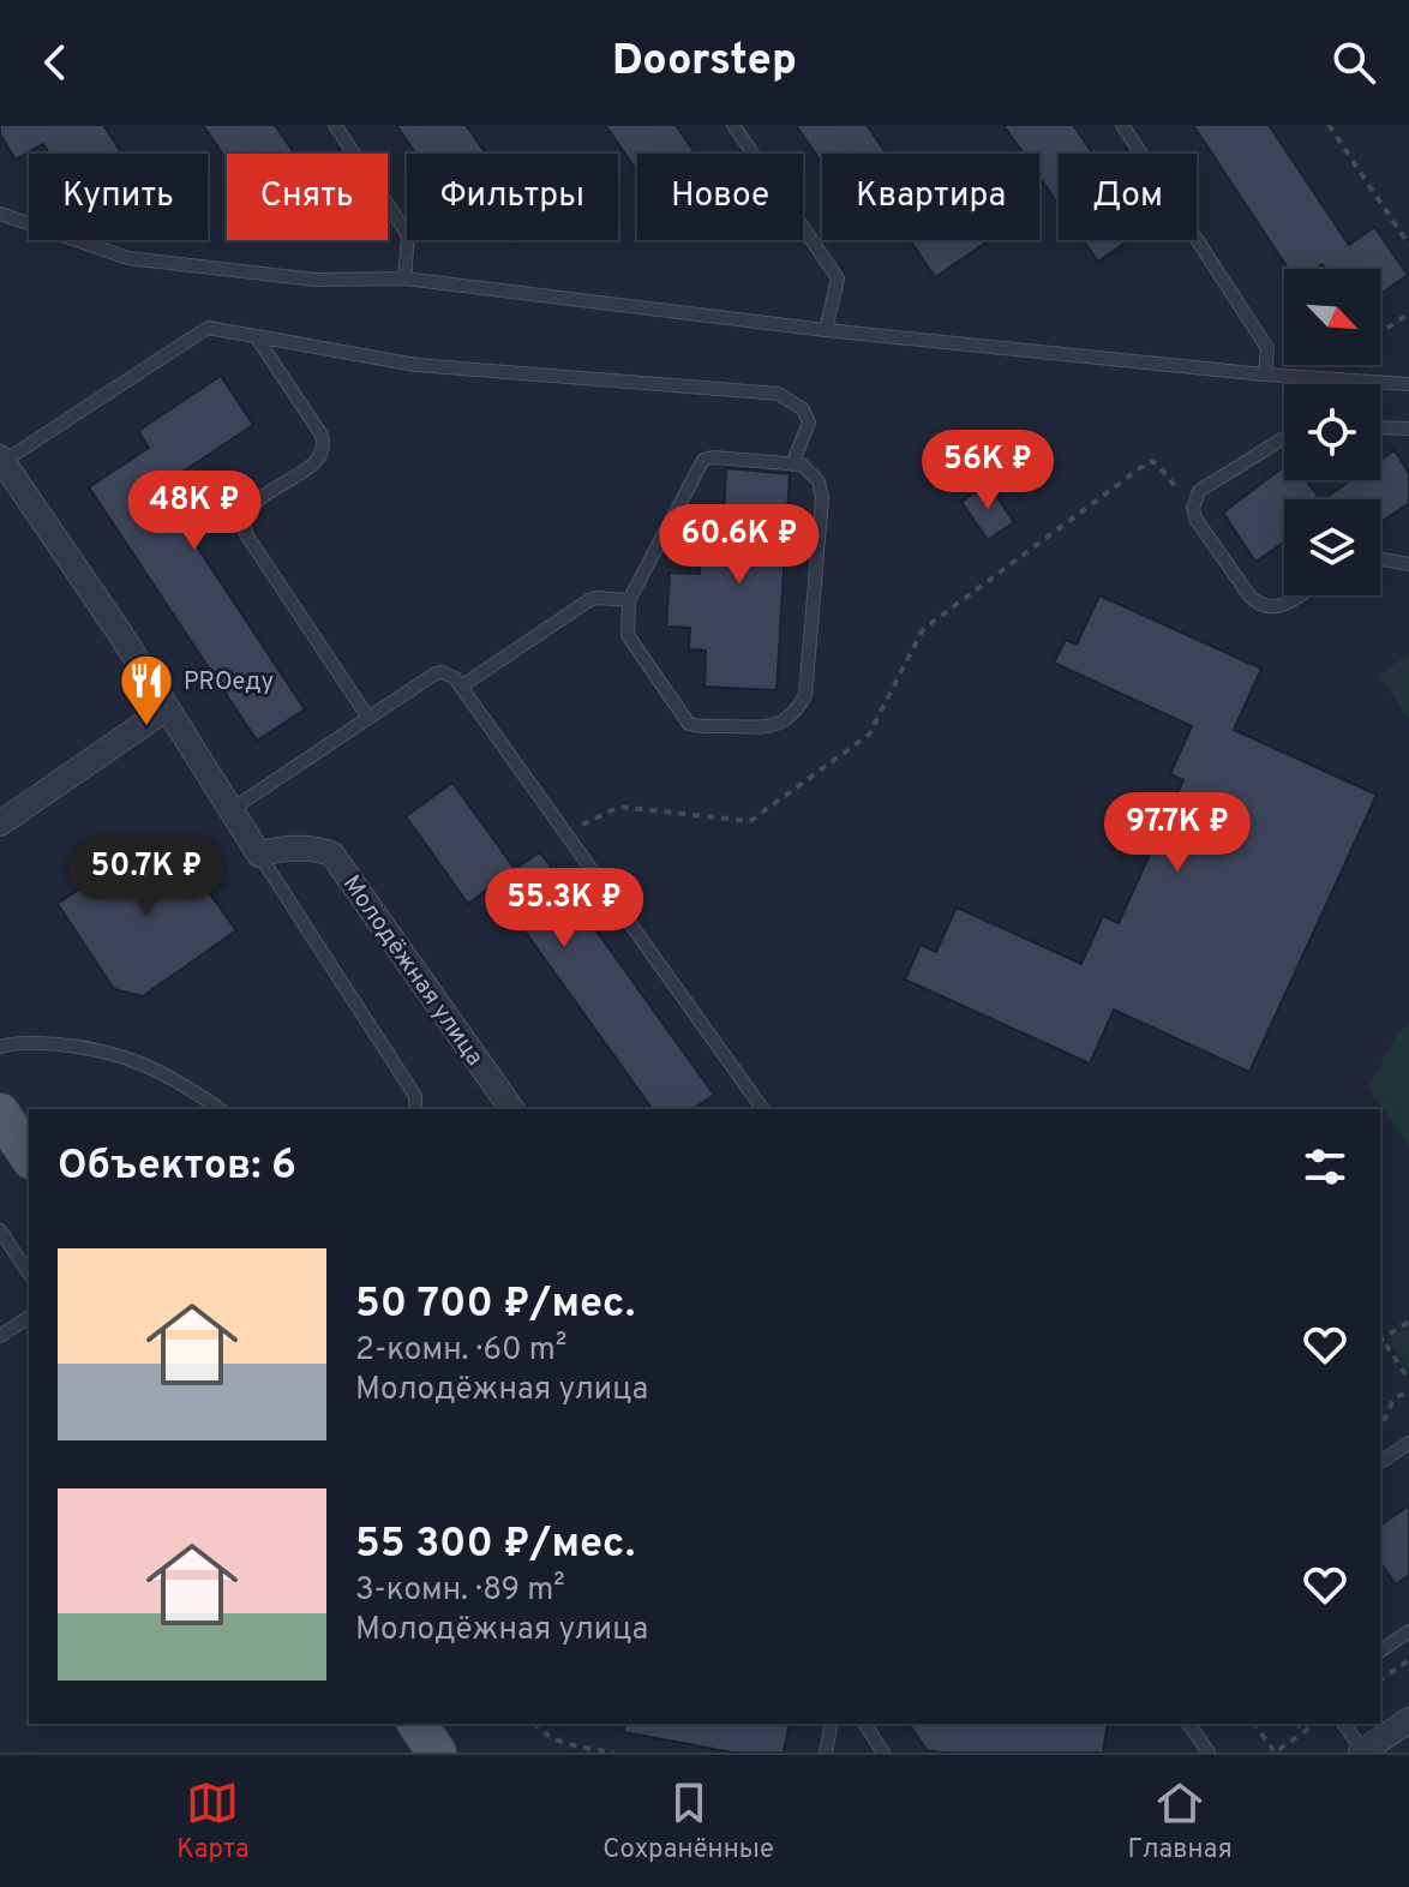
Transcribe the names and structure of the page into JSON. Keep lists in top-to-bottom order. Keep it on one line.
{"streets":{"street":["Молодёжная улица"]},"places":{"restaurant":["PROеду"]},"north":"bottom right","page":{"header":"Doorstep","chip":["Купить","Снять","Фильтры","Новое","Квартира","Дом"],"price":["56K ₽","48K ₽","60.6K ₽","97.7K ₽","50.7K ₽","55.3K ₽"],"heading":"Объектов: 6","list":[{"name":"50 700 ₽/мес.","note":"2-комн. · 60 m² · Молодёжная улица"},{"name":"55 300 ₽/мес.","note":"3-комн. · 89 m² · Молодёжная улица"}],"tabs":["Карта","Сохранённые","Главная"]}}
